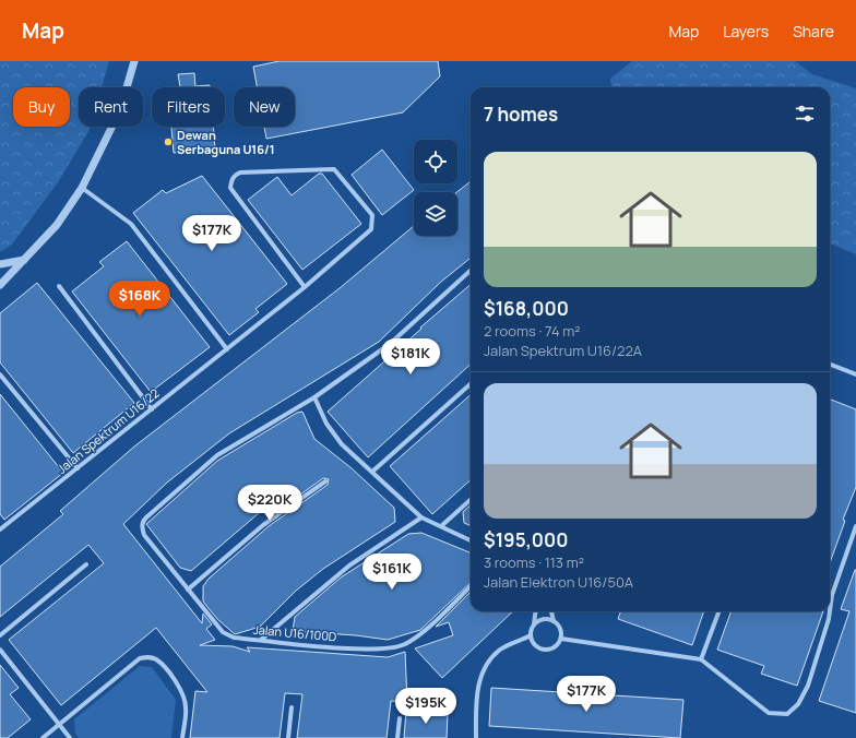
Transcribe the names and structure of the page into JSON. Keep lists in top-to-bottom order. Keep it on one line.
{"streets":{"street":["Jalan Spektrum U16/22","Jalan U16/100D"]},"places":["Dewan Serbaguna U16/1"],"page":{"header":"Map","nav":["Map","Layers","Share"],"chip":["Buy","Rent","Filters","New"],"heading":"7 homes","list":[{"name":"$168,000","note":"2 rooms · 74 m² · Jalan Spektrum U16/22A"},{"name":"$195,000","note":"3 rooms · 113 m² · Jalan Elektron U16/50A"}],"price":["$177K","$168K","$181K","$220K","$161K","$177K","$195K"]}}
